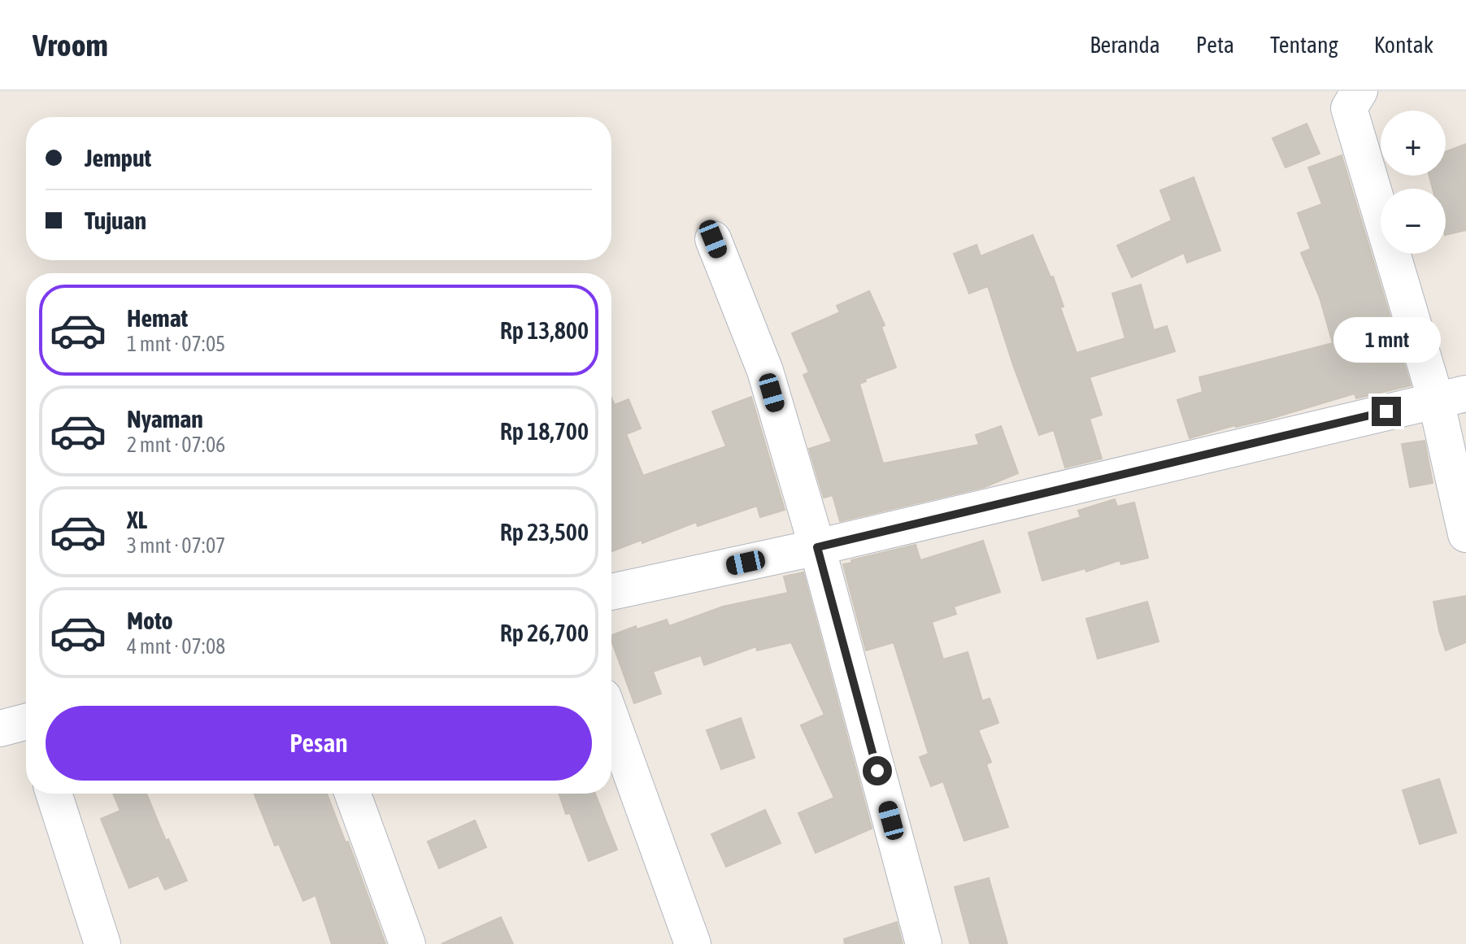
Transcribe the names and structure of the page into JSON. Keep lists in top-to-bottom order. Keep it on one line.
{"page":{"header":"Vroom","nav":["Beranda","Peta","Tentang","Kontak"],"map_buttons":["+","−"],"banner":["Jemput","Tujuan"],"list":[{"name":"Hemat","note":"1 mnt · 07:05","value":"Rp 13,800"},{"name":"Nyaman","note":"2 mnt · 07:06","value":"Rp 18,700"},{"name":"XL","note":"3 mnt · 07:07","value":"Rp 23,500"},{"name":"Moto","note":"4 mnt · 07:08","value":"Rp 26,700"}],"bubble":"1 mnt","buttons":"Pesan"}}
